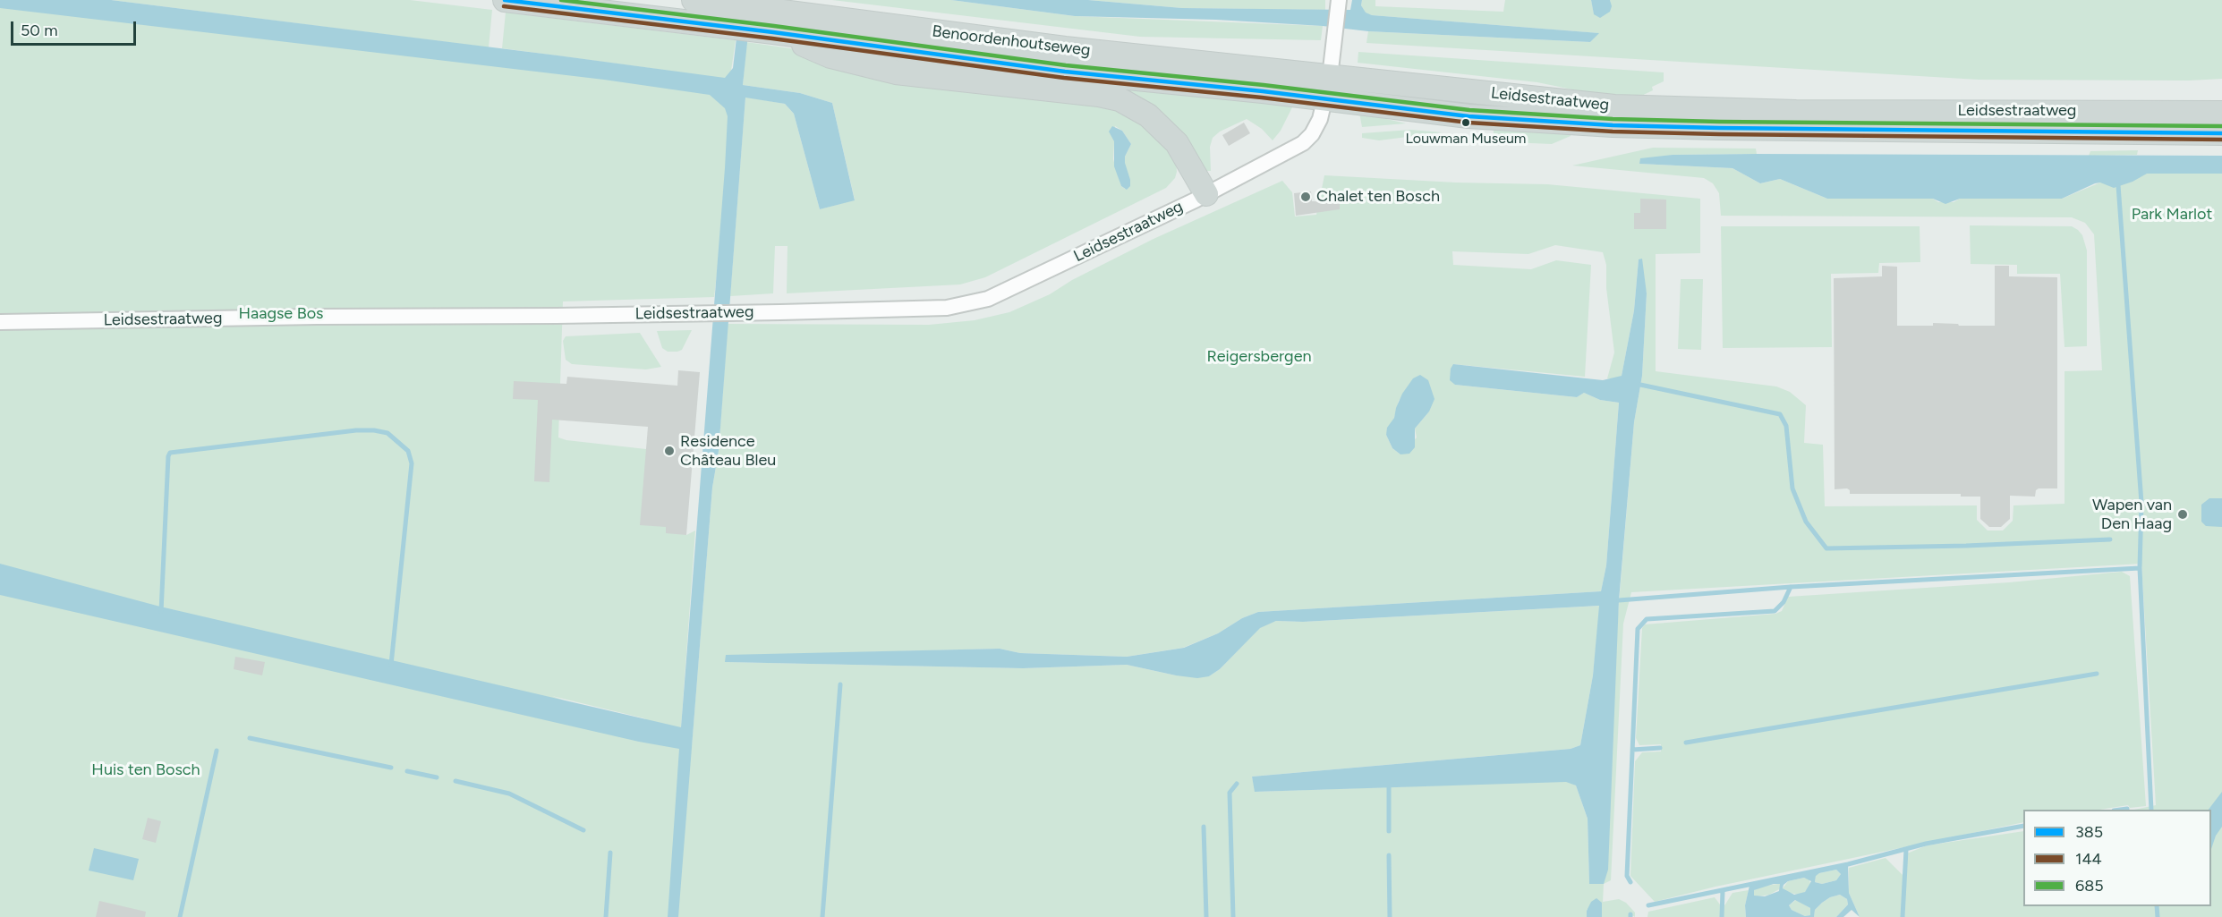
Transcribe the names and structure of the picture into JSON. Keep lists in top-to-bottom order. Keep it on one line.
{"streets":{"main road":["Benoordenhoutseweg","Leidsestraatweg"]},"crossings":[["Benoordenhoutseweg","Leidsestraatweg"]],"parks":["Park Marlot","Haagse Bos","Reigersbergen","Huis ten Bosch"],"places":["Louwman Museum","Chalet ten Bosch","Residence Château Bleu","Wapen van Den Haag"],"lines":["transit line 385","transit line 685","transit line 144"],"legend":["385","144","685"],"scale_bar":"50 m"}
